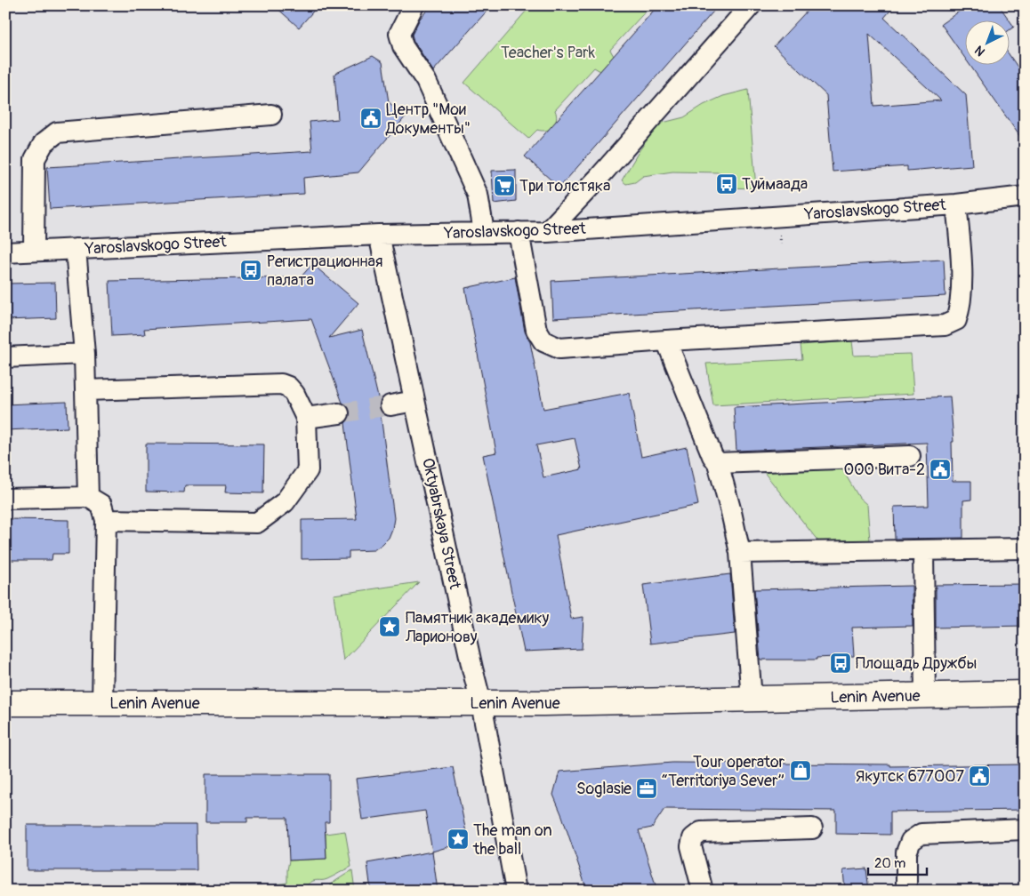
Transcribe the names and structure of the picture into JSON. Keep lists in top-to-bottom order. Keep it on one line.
{"streets":{"main road":["Lenin Avenue"],"street":["Yaroslavskogo Street","Oktyabrskaya Street"]},"crossings":[["Yaroslavskogo Street","Oktyabrskaya Street"],["Oktyabrskaya Street","Lenin Avenue"]],"parks":["Teacher's Park"],"places":{"public building":["Центр \"Мои Документы\"","ООО Вита-2","Якутск 677007"],"bus stop":["Туймаада","Регистрационная палата","Площадь Дружбы"],"supermarket":["Три толстяка"],"place":["Памятник академику Ларионову","The man on the ball"],"shop":["Tour operator “Territoriya Sever”"],"office":["Soglasie"]},"scale_bar":"20 m","north":"bottom left"}
